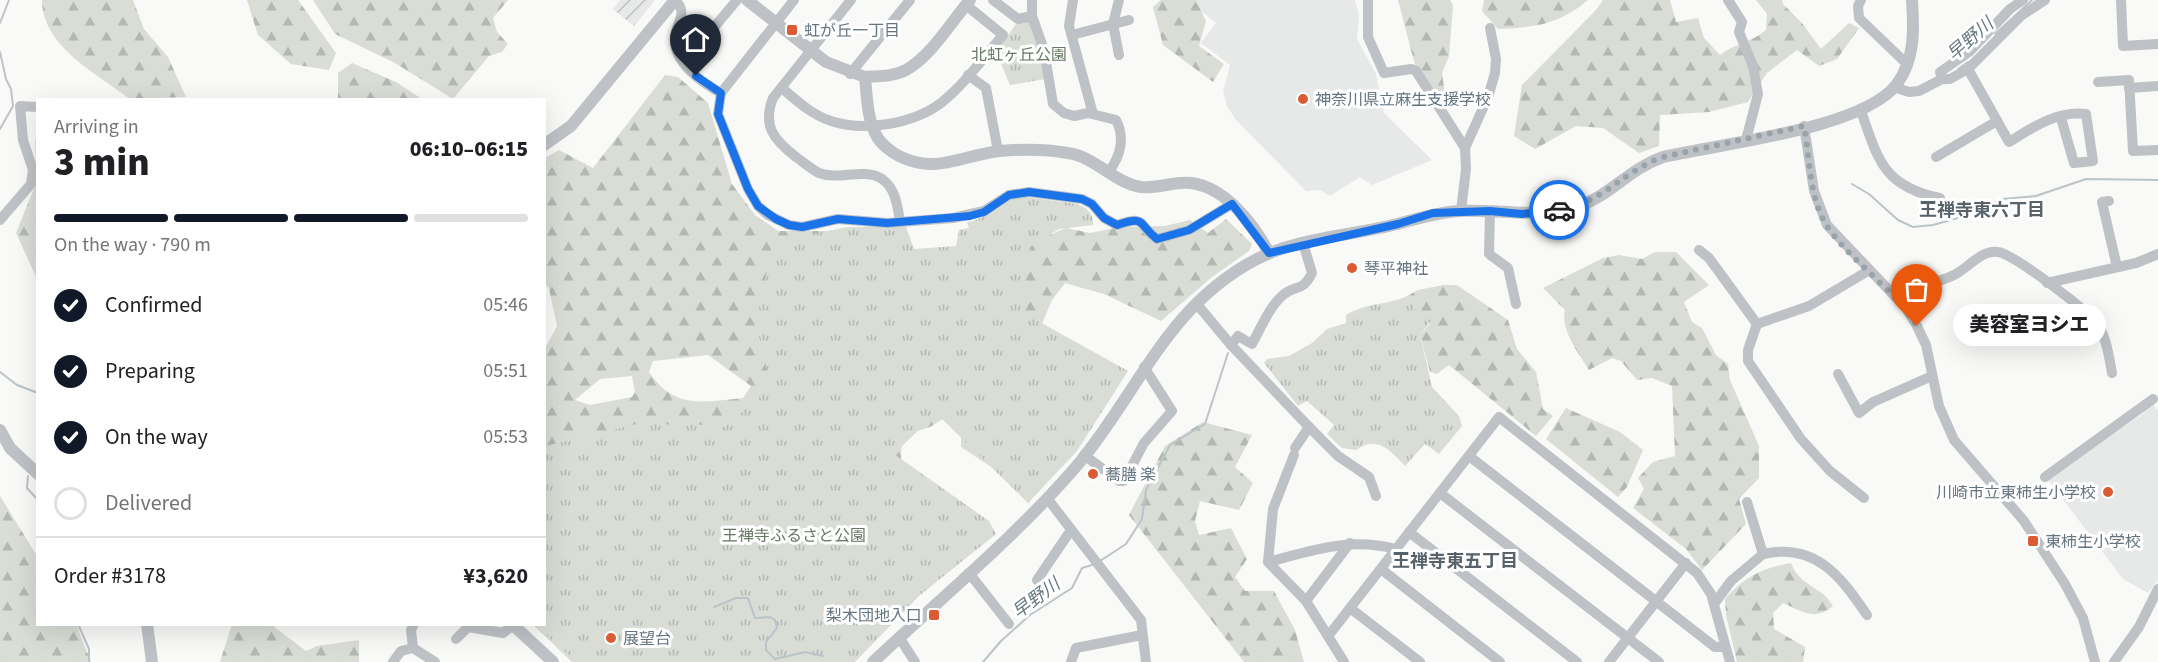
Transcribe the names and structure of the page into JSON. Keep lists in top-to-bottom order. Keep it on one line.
{"districts":["王禅寺東六丁目","王禅寺東五丁目"],"water":["早野川"],"parks":["北虹ヶ丘公園","王禅寺ふるさと公園"],"places":{"transit":["虹が丘一丁目","東柿生小学校","梨木団地入口"],"other":["神奈川県立麻生支援学校","琴平神社","美容室ヨシエ","蕎膳 楽","川崎市立東柿生小学校","展望台"]},"page":{"heading":["3 min","Arriving in","06:10–06:15"],"panel":["Order #3178","¥3,620"],"bar":"On the way · 790 m","list":[["Confirmed","05:46"],["Preparing","05:51"],["On the way","05:53"],"Delivered"],"bubble":"美容室ヨシエ"}}
